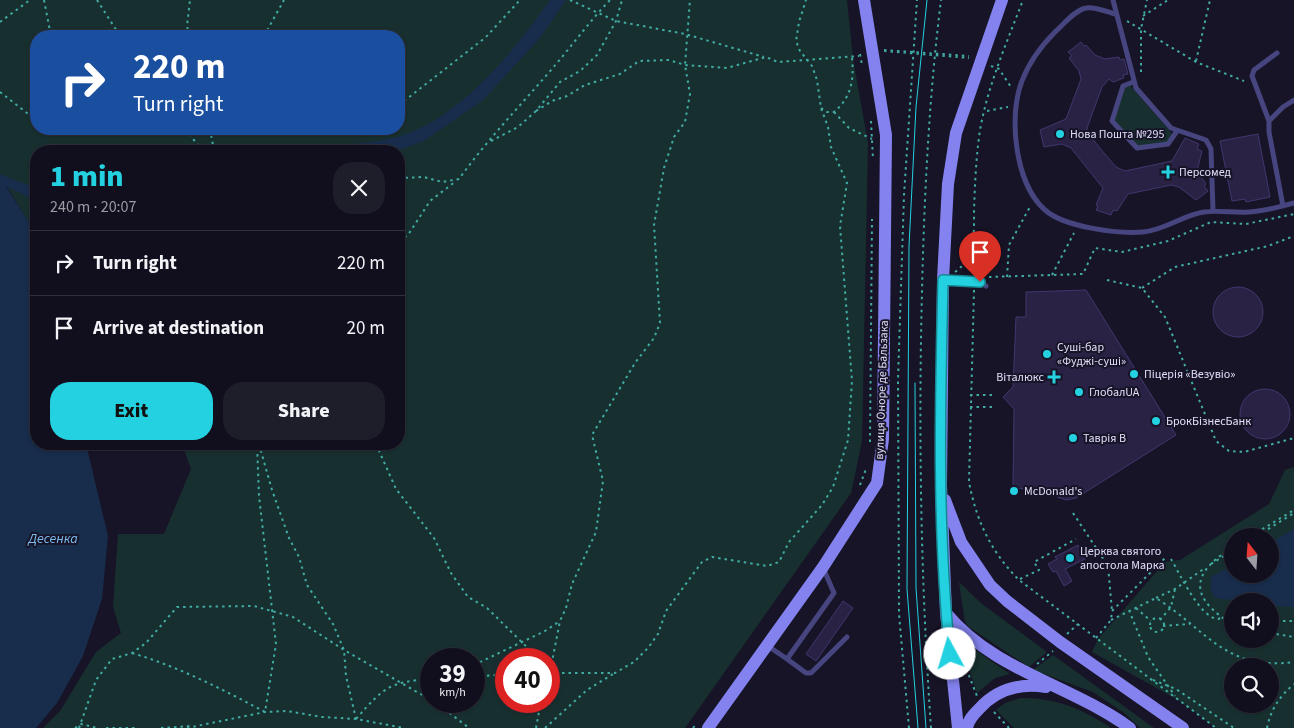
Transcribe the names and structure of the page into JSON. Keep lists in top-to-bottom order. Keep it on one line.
{"streets":{"street":["вулиця Оноре де Бальзака"]},"water":["Десенка"],"places":{"other":["Нова Пошта №295","Суші-бар «Фуджі-суші»","Піцерія «Везувіо»","ГлобалUA","БрокБізнесБанк","Таврія В","McDonald's","Церква святого апостола Марка"],"health":["Персомед","Віталюкс"]},"north":"top","page":{"turn":["220 m","Turn right"],"heading":["1 min","240 m · 20:07"],"list":[{"name":"Turn right","value":"220 m"},{"name":"Arrive at destination","value":"20 m"}],"buttons":["Exit","Share"],"speed":"39 km/h","limit":"40"}}
